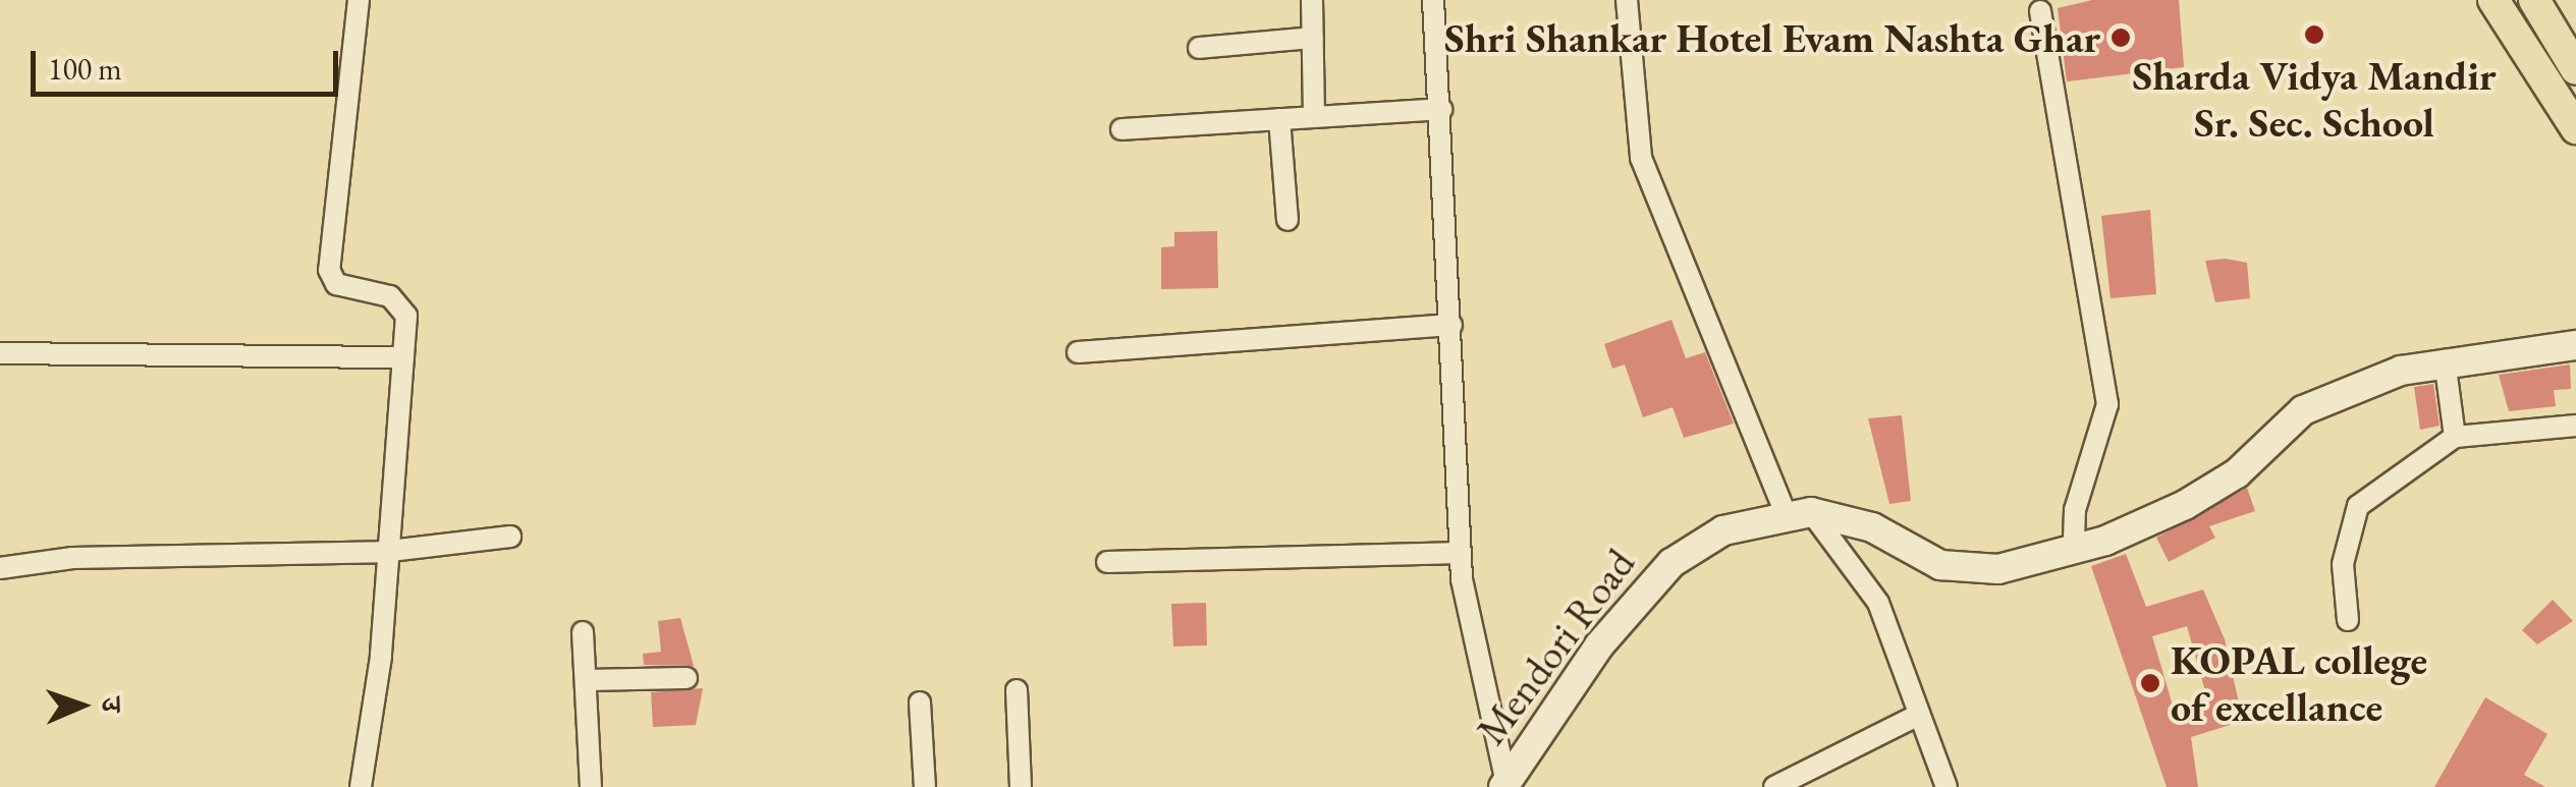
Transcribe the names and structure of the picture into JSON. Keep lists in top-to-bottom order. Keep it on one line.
{"streets":{"main road":["Mendori Road"]},"places":["Sharda Vidya Mandir Sr. Sec. School","Shri Shankar Hotel Evam Nashta Ghar","KOPAL college of excellance"],"scale_bar":"100 m","north":"right"}
